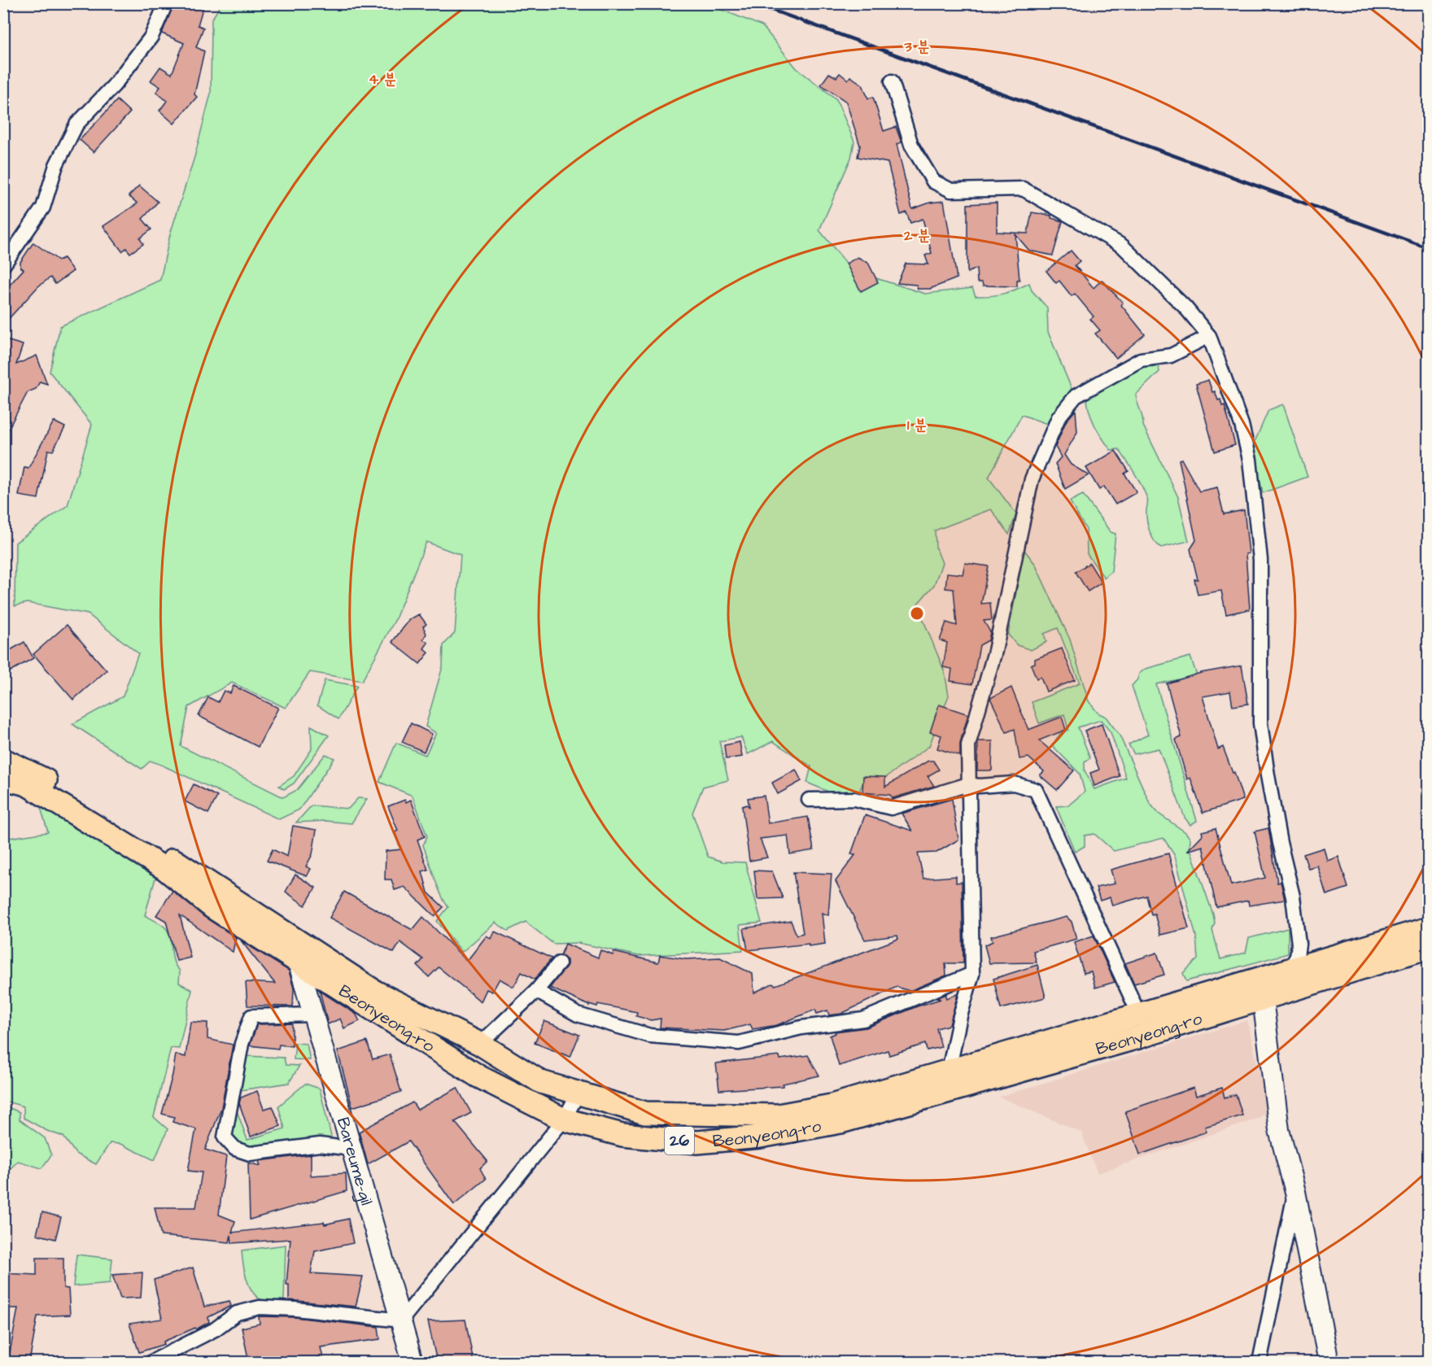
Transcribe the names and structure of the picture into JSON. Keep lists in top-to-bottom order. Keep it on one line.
{"streets":{"main road":["Beonyeong-ro","26"],"street":["Bareume-gil"]},"crossings":[["Beonyeong-ro","Bareume-gil"]],"rings":["3 분","4 분","2 분","1 분"]}
